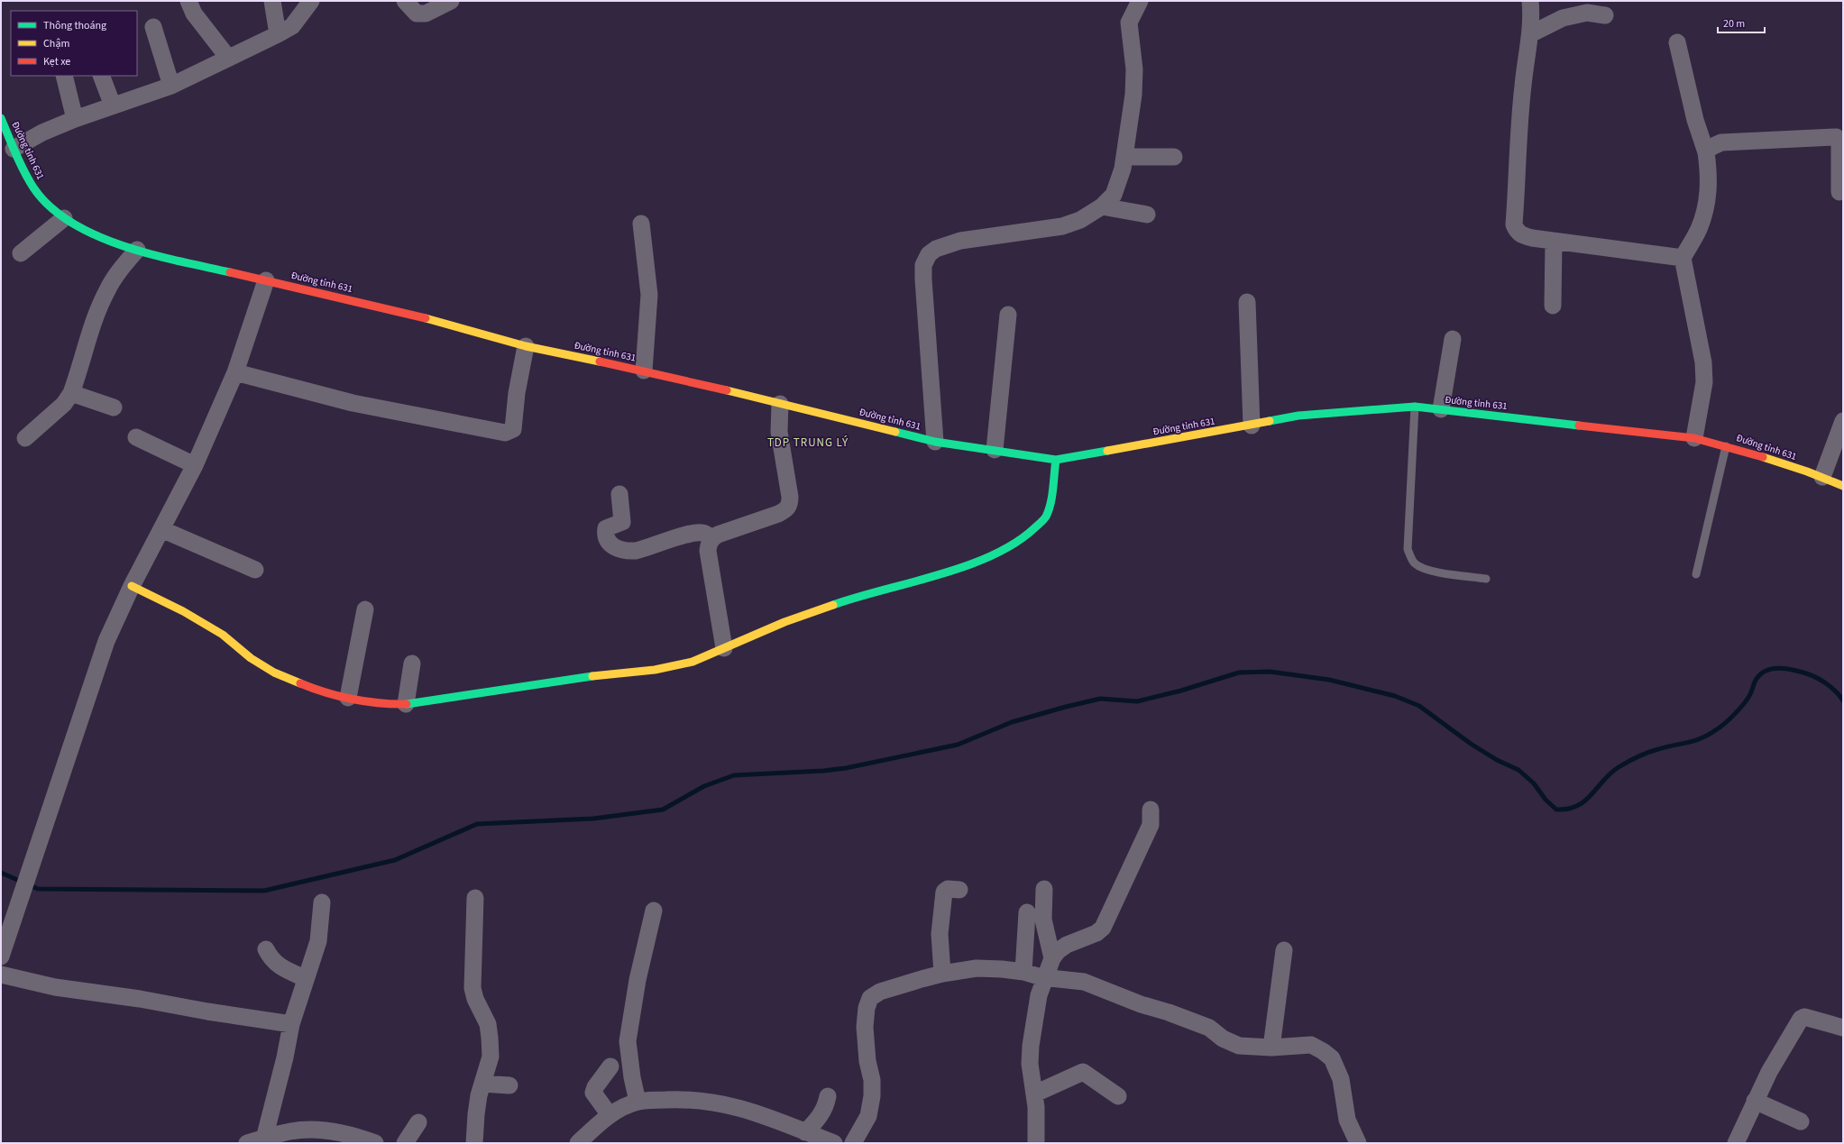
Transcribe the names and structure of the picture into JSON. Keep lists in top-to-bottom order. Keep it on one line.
{"streets":{"main road":["Đường tỉnh 631"]},"districts":["TDP TRUNG LÝ"],"legend":["Thông thoáng","Chậm","Kẹt xe"],"scale_bar":"20 m"}
